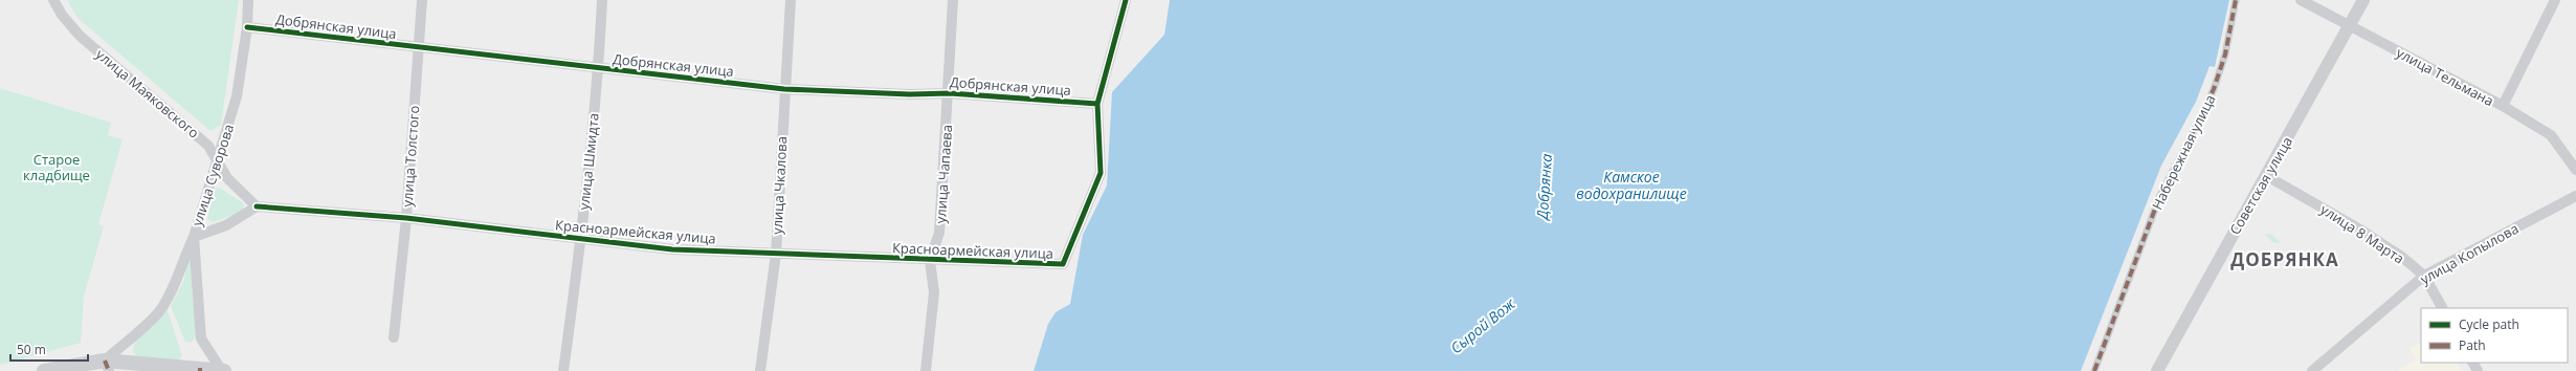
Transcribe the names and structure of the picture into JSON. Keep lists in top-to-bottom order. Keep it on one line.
{"streets":{"street":["Добрянская улица","улица Тельмана","улица Маяковского","Набережная улица","улица Толстого","улица Шмидта","улица Чапаева","улица Суворова","улица Чкалова","Советская улица","Красноармейская улица","улица 8 Марта","улица Копылова"]},"crossings":[["Добрянская улица","улица Толстого"],["Добрянская улица","улица Шмидта"],["Добрянская улица","улица Чапаева"],["Добрянская улица","улица Суворова"],["Добрянская улица","улица Чкалова"],["Добрянская улица","Красноармейская улица"],["улица Тельмана","Советская улица"],["улица Маяковского","улица Суворова"],["улица Маяковского","Красноармейская улица"],["улица Толстого","Красноармейская улица"],["улица Шмидта","Красноармейская улица"],["улица Чапаева","Красноармейская улица"],["улица Чкалова","Красноармейская улица"],["Советская улица","улица 8 Марта"],["улица 8 Марта","улица Копылова"]],"districts":["ДОБРЯНКА"],"water":["Камское водохранилище","Добрянка","Сырой Вож"],"parks":["Старое кладбище"],"legend":["Cycle path","Path"],"scale_bar":"50 m"}
